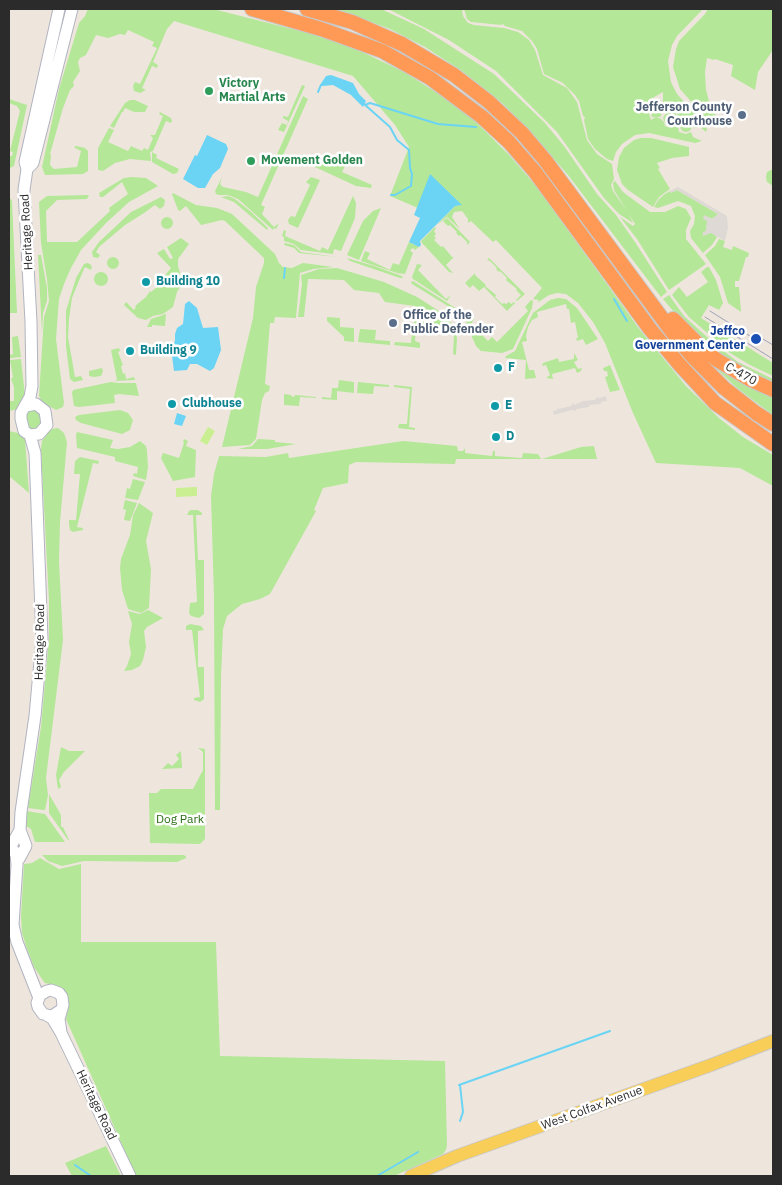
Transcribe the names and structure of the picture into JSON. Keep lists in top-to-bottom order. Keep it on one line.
{"streets":{"highway":["C-470"],"main road":["Heritage Road","West Colfax Avenue"]},"parks":["Dog Park"],"places":["Victory Martial Arts","Jefferson County Courthouse","Movement Golden","Building 10","Office of the Public Defender","Jeffco Government Center","Building 9","F","Clubhouse","E","D"]}
